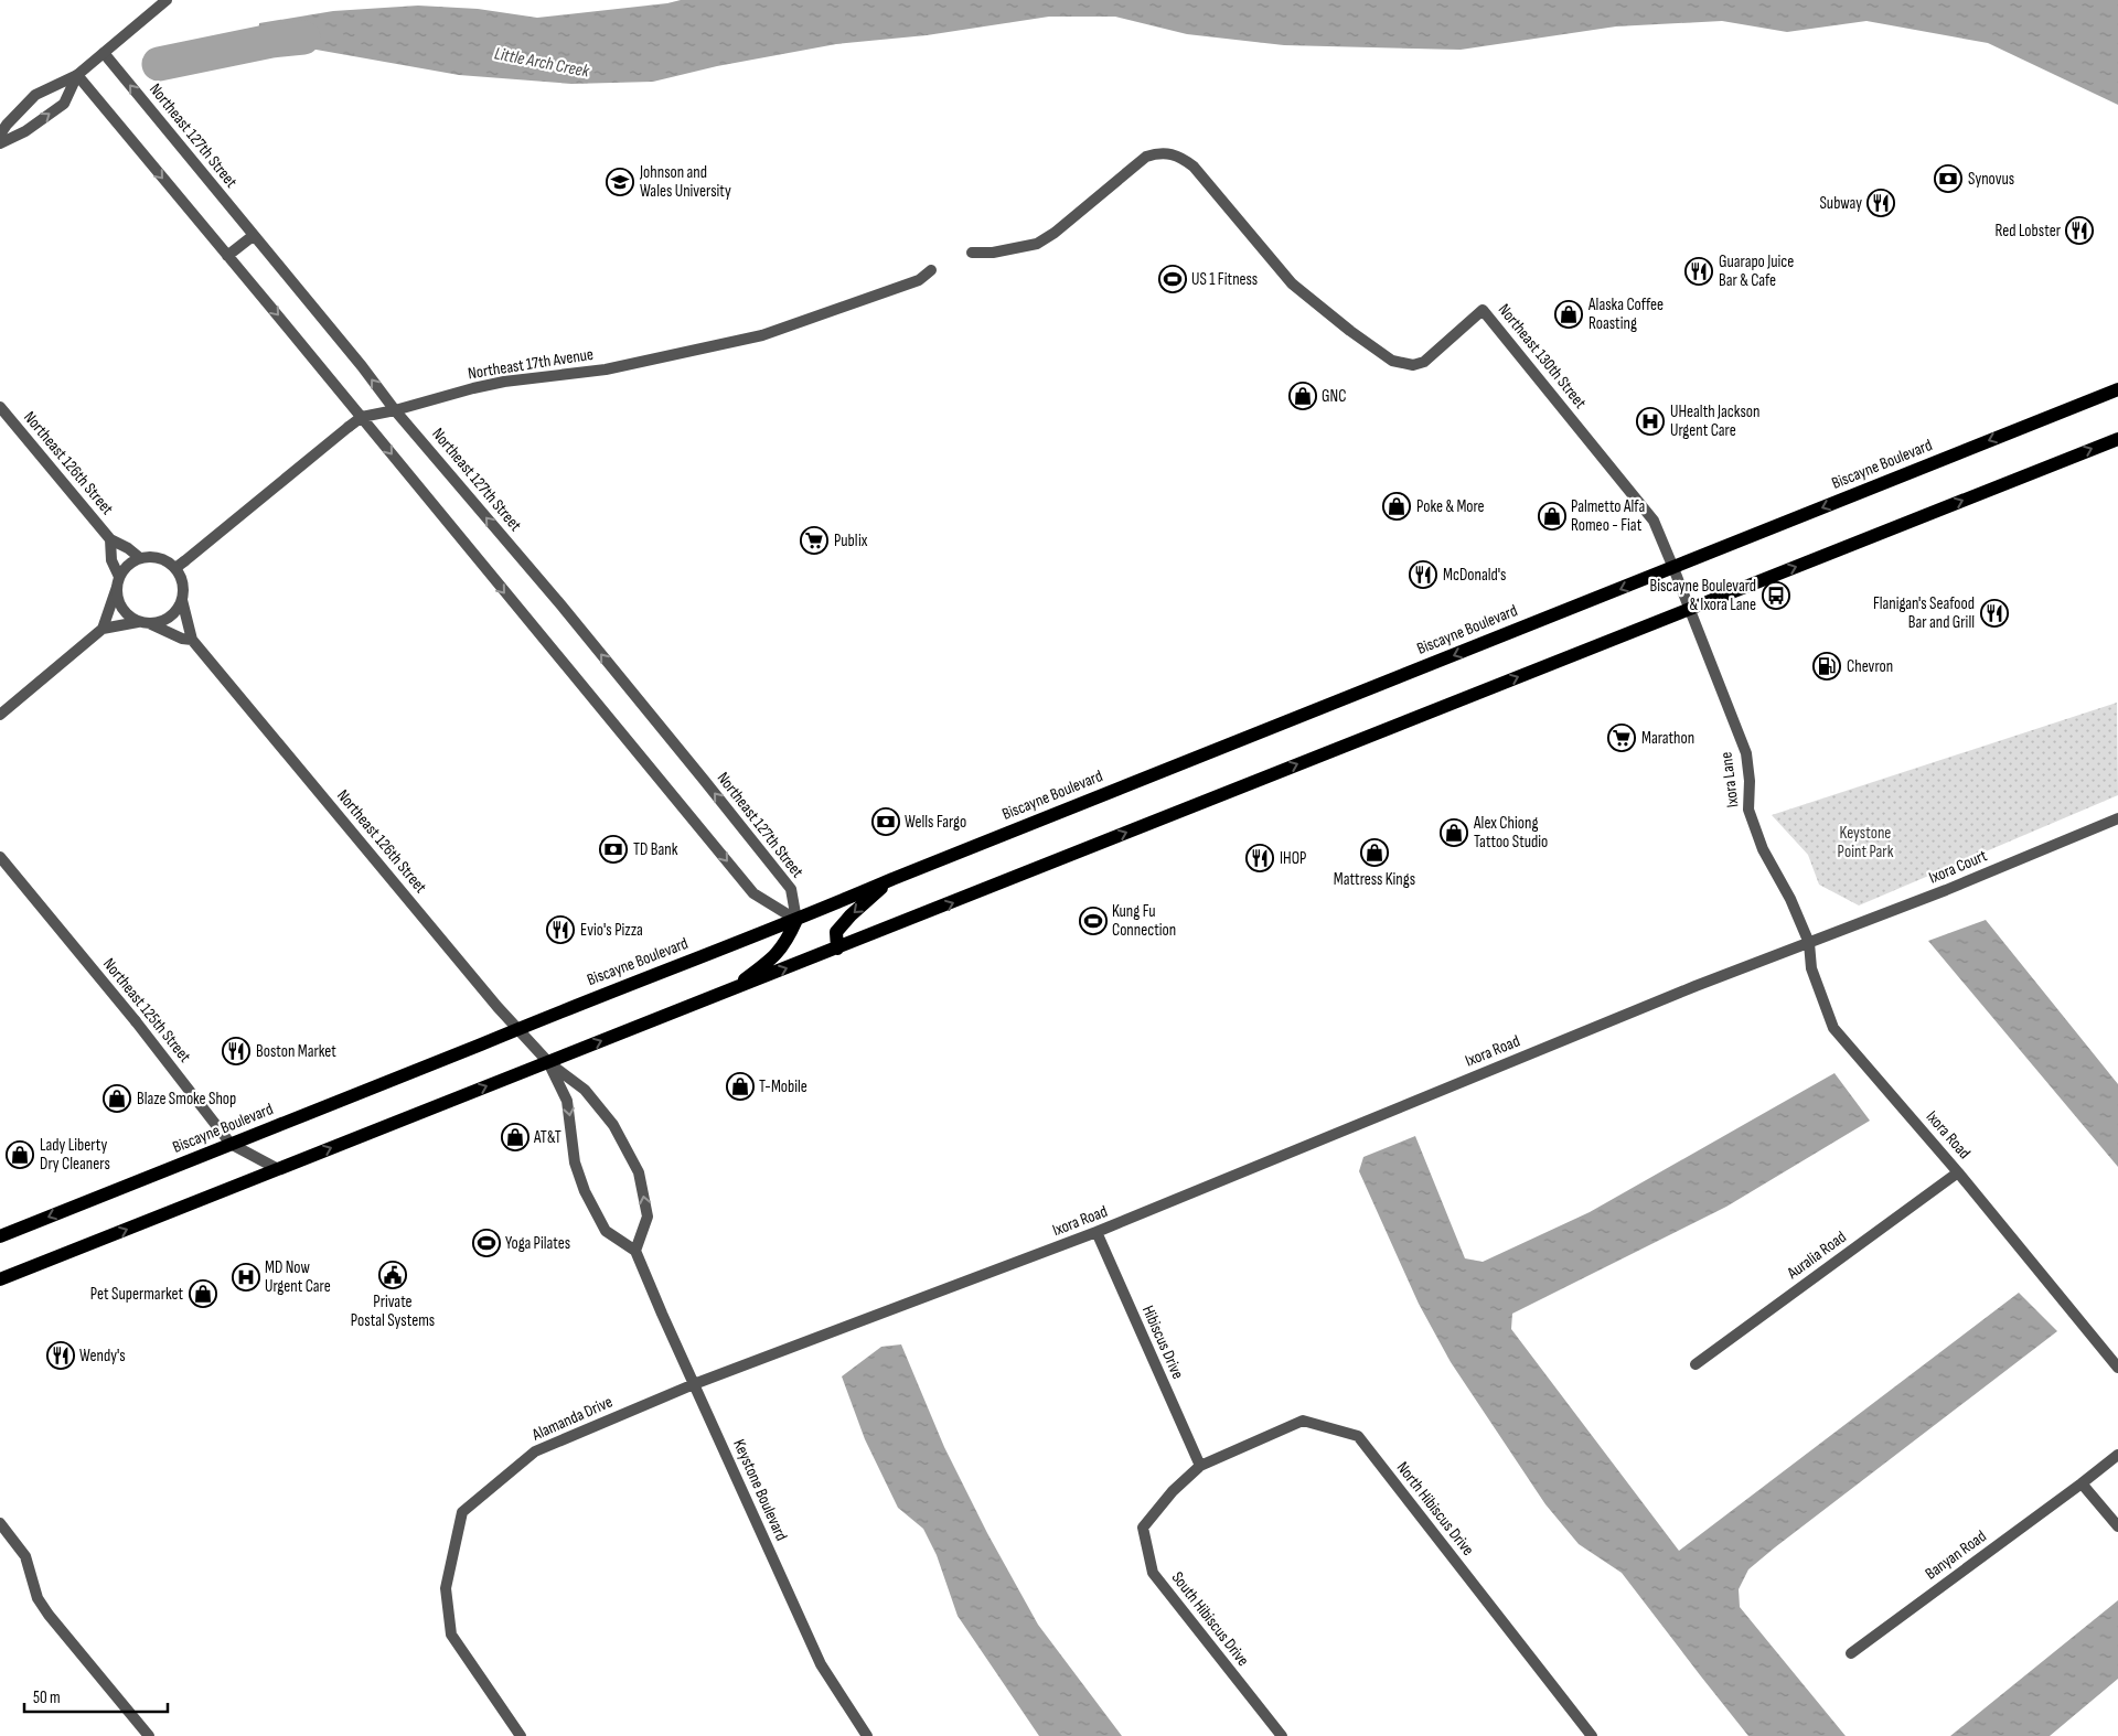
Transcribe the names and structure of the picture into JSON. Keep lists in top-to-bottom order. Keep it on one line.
{"streets":{"main road":["Biscayne Boulevard"],"street":["Northeast 127th Street","Northeast 130th Street","Northeast 17th Avenue","Northeast 126th Street","Ixora Lane","Ixora Court","Northeast 125th Street","Ixora Road","Auralia Road","Hibiscus Drive","Alamanda Drive","Keystone Boulevard","North Hibiscus Drive","Banyan Road","South Hibiscus Drive"]},"crossings":[["Northeast 127th Street","Northeast 17th Avenue"],["Northeast 127th Street","Biscayne Boulevard"],["Northeast 130th Street","Biscayne Boulevard"],["Northeast 130th Street","Ixora Lane"],["Northeast 17th Avenue","Northeast 126th Street"],["Northeast 126th Street","Biscayne Boulevard"],["Biscayne Boulevard","Northeast 125th Street"],["Ixora Lane","Ixora Court"],["Ixora Lane","Ixora Road"],["Ixora Court","Ixora Road"],["Ixora Road","Auralia Road"],["Ixora Road","Hibiscus Drive"],["Ixora Road","Alamanda Drive"],["Ixora Road","Keystone Boulevard"],["Hibiscus Drive","North Hibiscus Drive"],["Hibiscus Drive","South Hibiscus Drive"],["Alamanda Drive","Keystone Boulevard"],["North Hibiscus Drive","South Hibiscus Drive"]],"water":["Little Arch Creek"],"parks":["Keystone Point Park"],"places":{"bank":["Synovus","Wells Fargo","TD Bank"],"school or university":["Johnson and Wales University"],"restaurant":["Subway","Red Lobster","Guarapo Juice Bar & Cafe","McDonald's","Flanigan's Seafood Bar and Grill","IHOP","Evio's Pizza","Boston Market","Wendy's"],"sports":["US 1 Fitness","Kung Fu Connection","Yoga Pilates"],"shop":["Alaska Coffee Roasting","GNC","Poke & More","Palmetto Alfa Romeo - Fiat","Alex Chiong Tattoo Studio","Mattress Kings","T-Mobile","Blaze Smoke Shop","AT&T","Lady Liberty Dry Cleaners","Pet Supermarket"],"hospital":["UHealth Jackson Urgent Care","MD Now Urgent Care"],"supermarket":["Publix","Marathon"],"bus stop":["Biscayne Boulevard & Ixora Lane"],"fuel station":["Chevron"],"public building":["Private Postal Systems"]},"scale_bar":"50 m"}
